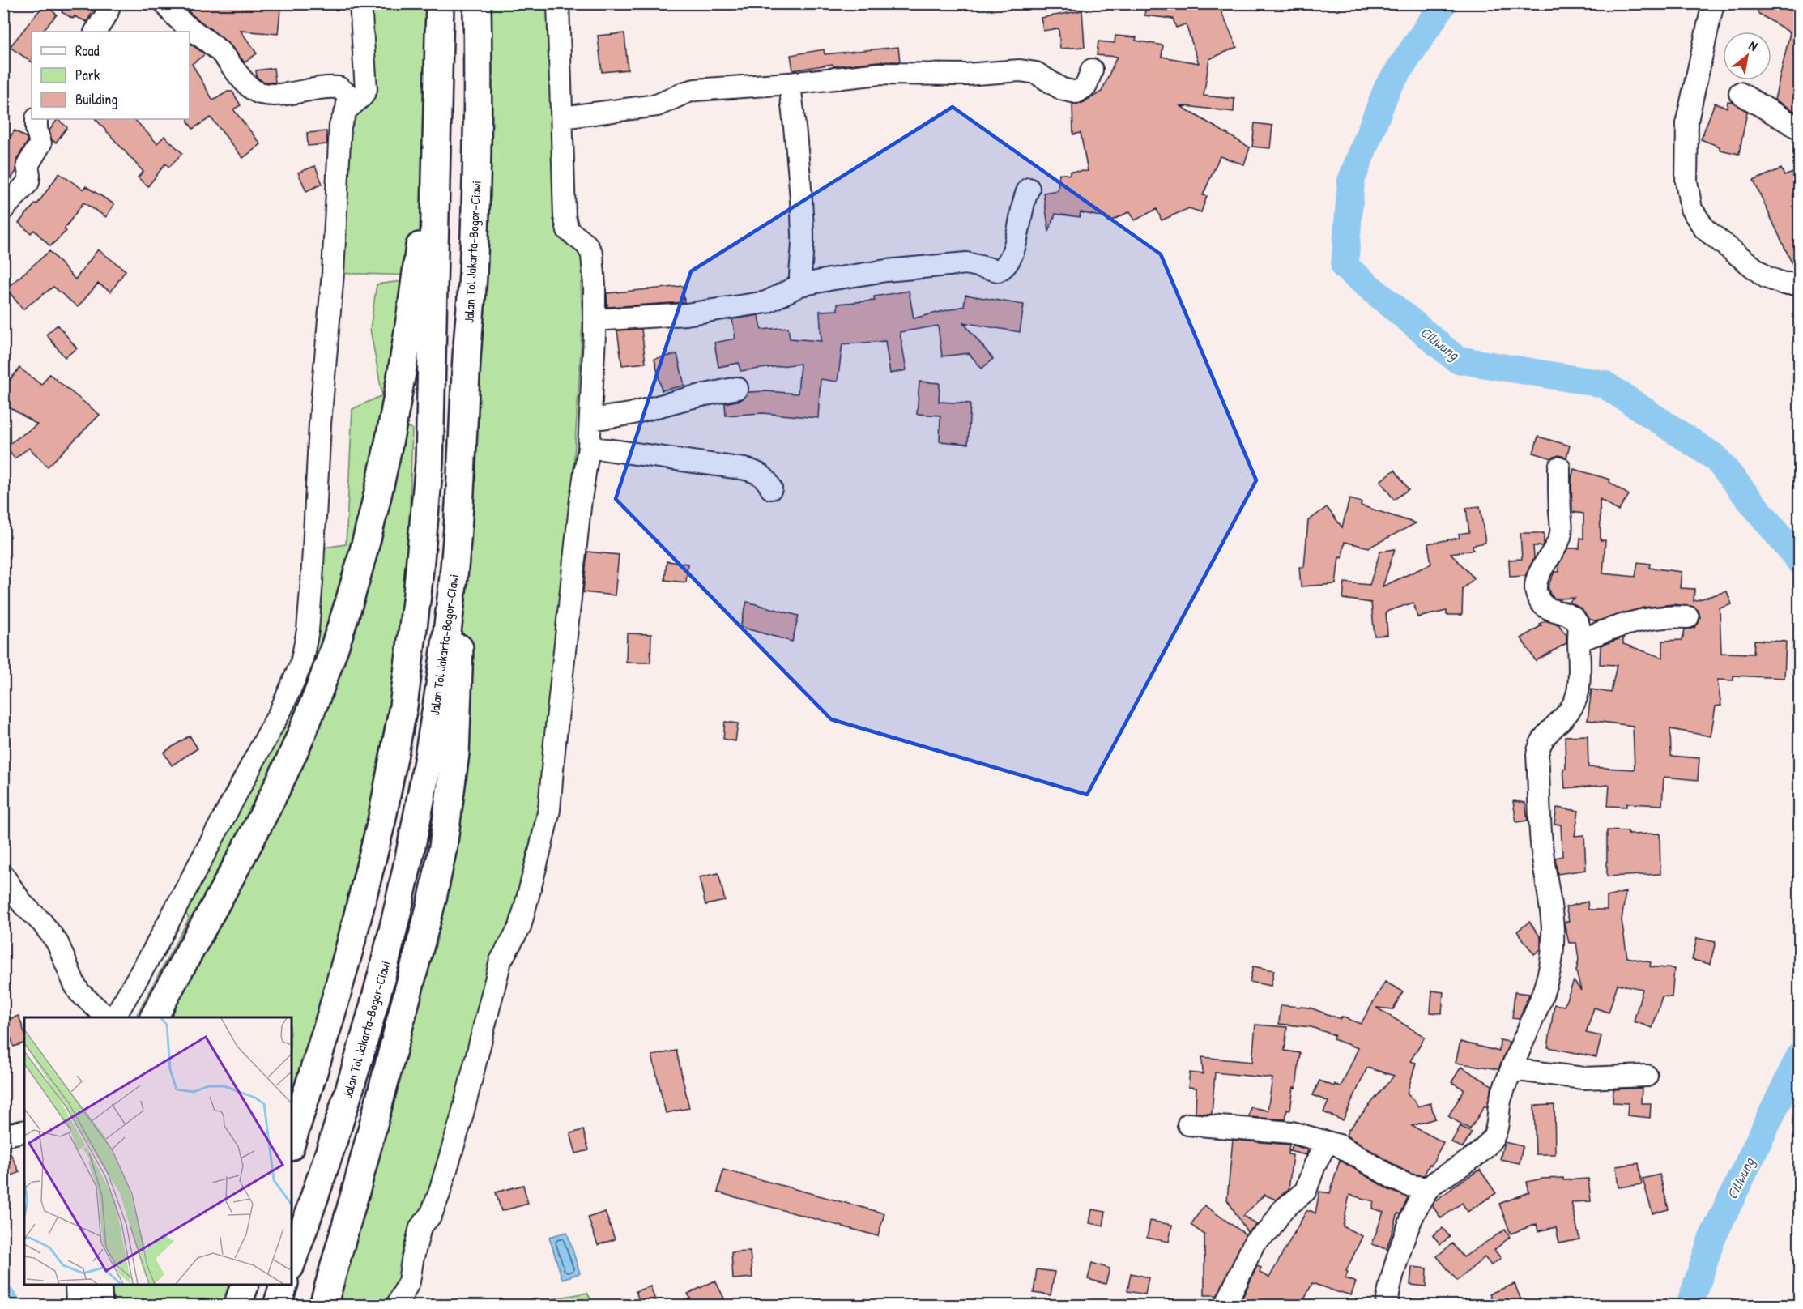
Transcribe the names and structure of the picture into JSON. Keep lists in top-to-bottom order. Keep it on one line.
{"streets":{"highway":["Jalan Tol Jakarta–Bogor–Ciawi"]},"water":["Ciliwung"],"legend":["Road","Park","Building"],"north":"top right"}
